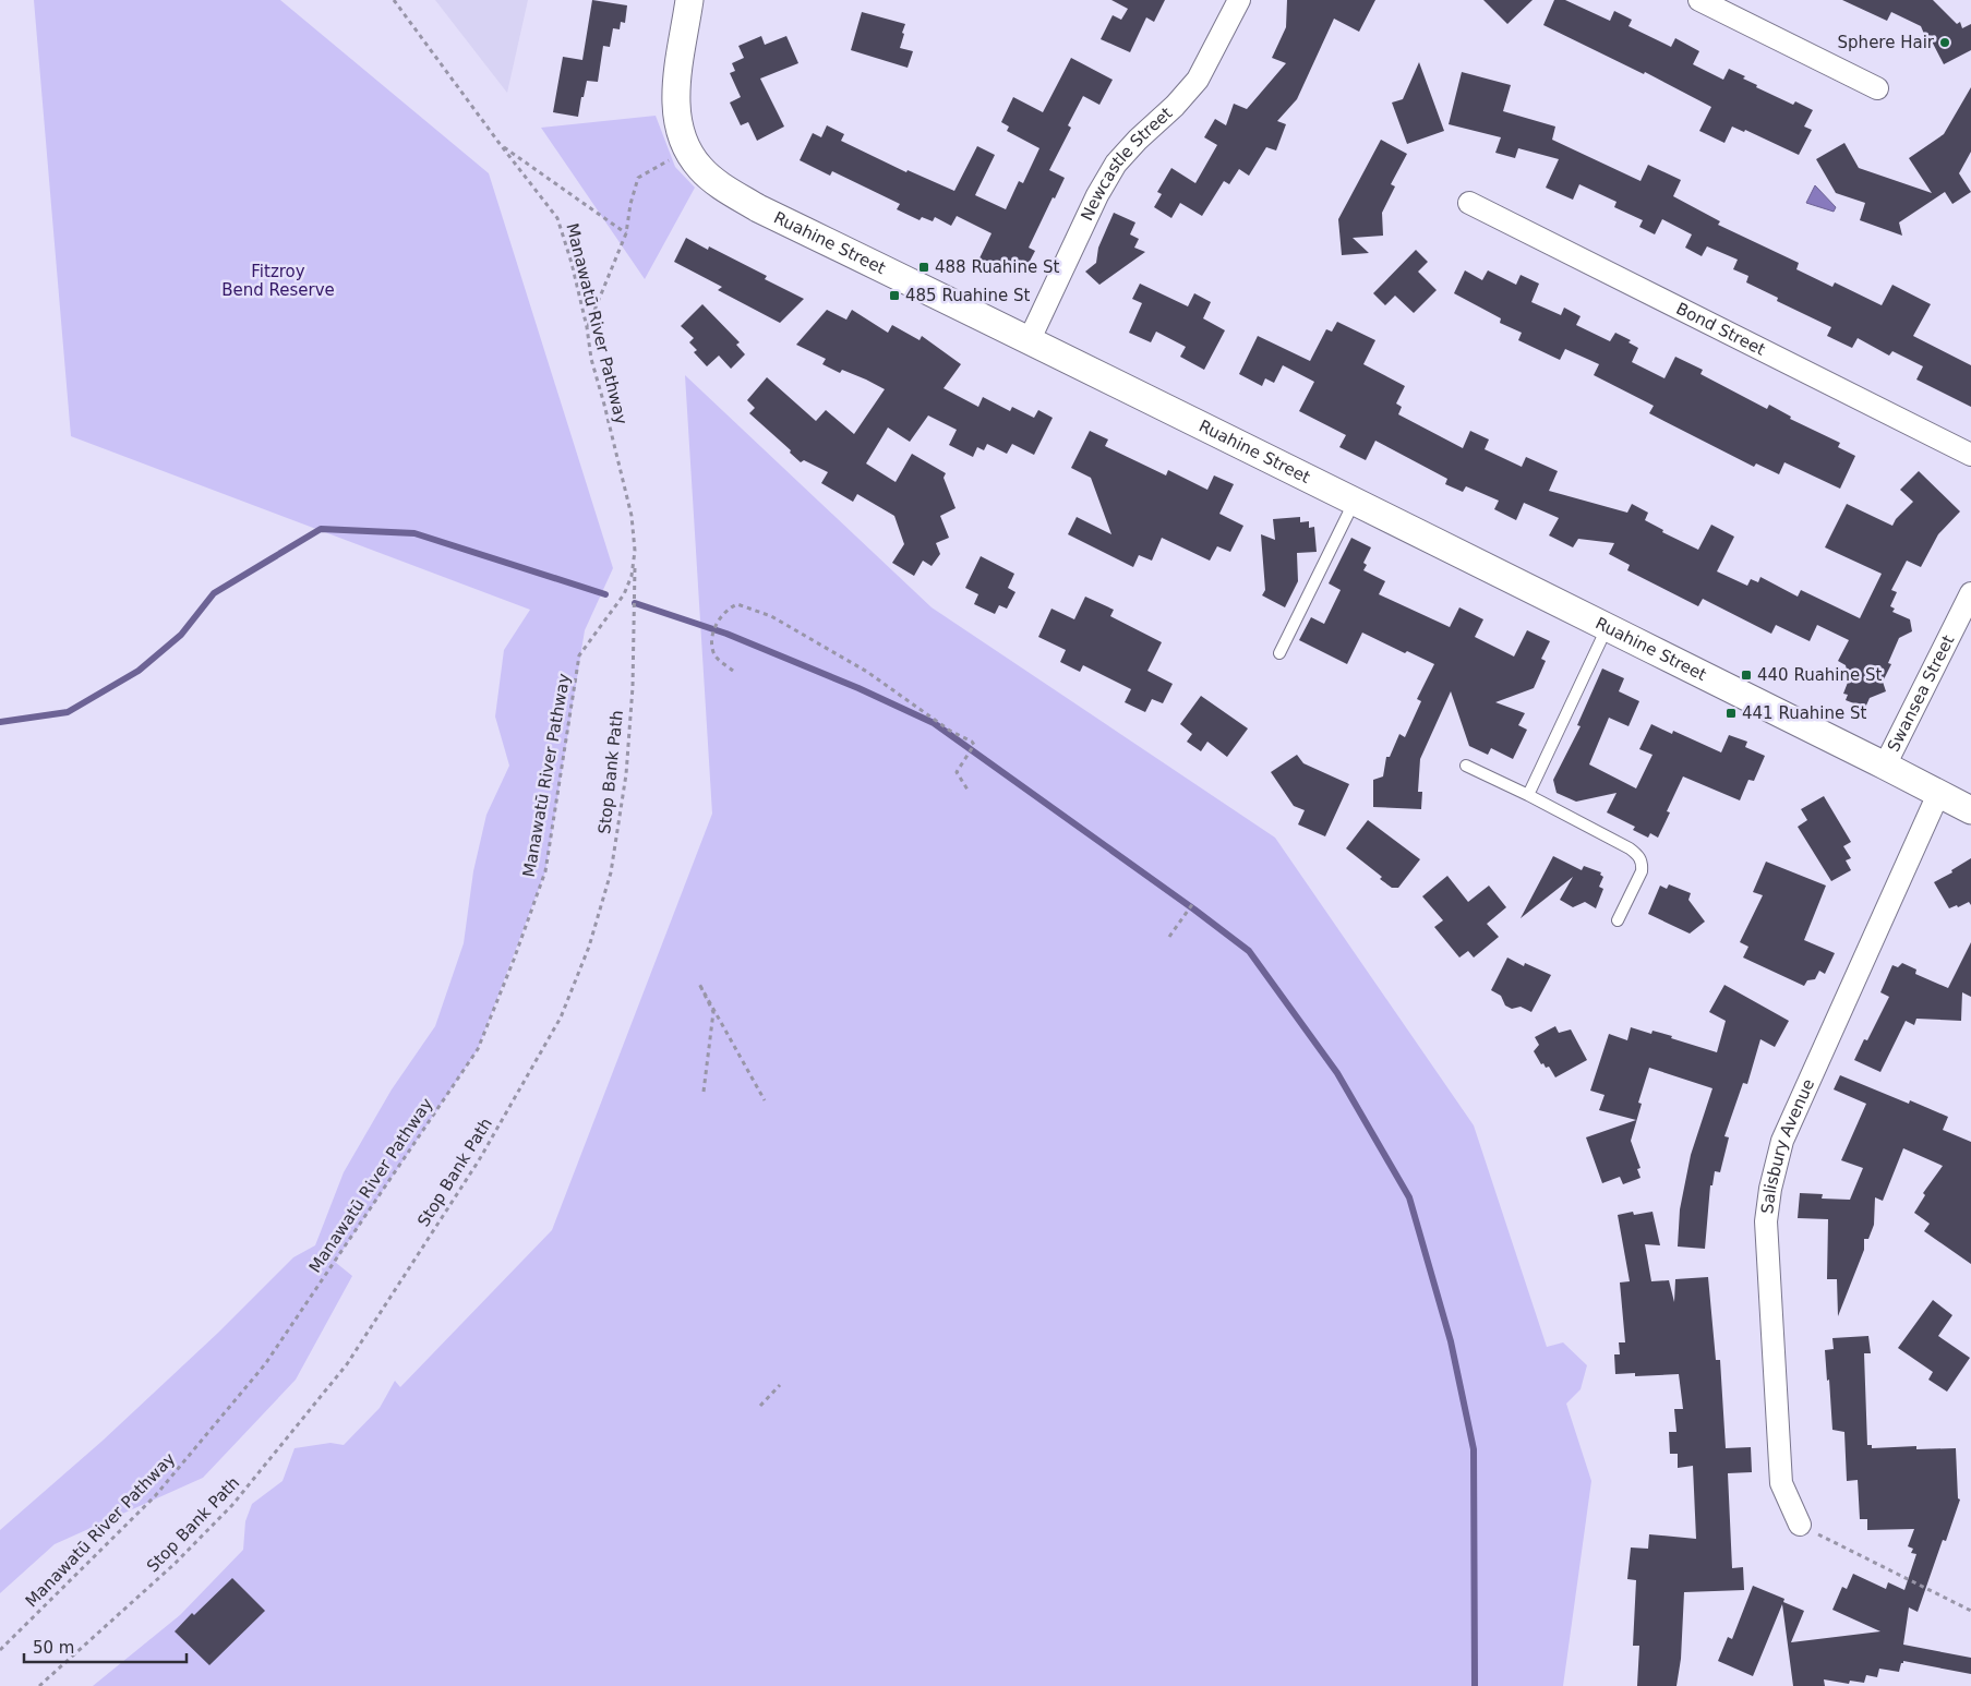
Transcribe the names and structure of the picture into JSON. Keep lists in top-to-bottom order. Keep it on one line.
{"streets":{"street":["Newcastle Street","Ruahine Street","Bond Street","Swansea Street","Salisbury Avenue"],"path":["Manawatū River Pathway","Stop Bank Path"]},"crossings":[["Newcastle Street","Ruahine Street"],["Ruahine Street","Swansea Street"],["Ruahine Street","Salisbury Avenue"],["Manawatū River Pathway","Stop Bank Path"]],"parks":["Fitzroy Bend Reserve"],"places":{"other":["Sphere Hair"],"transit":["488 Ruahine St","485 Ruahine St","440 Ruahine St","441 Ruahine St"]},"scale_bar":"50 m"}
